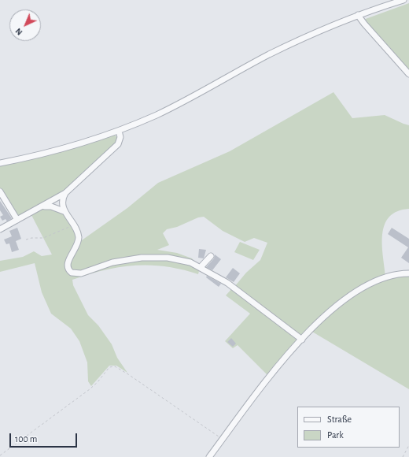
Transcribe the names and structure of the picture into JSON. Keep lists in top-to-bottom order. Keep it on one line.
{"legend":["Straße","Park"],"scale_bar":"100 m","north":"bottom left"}
